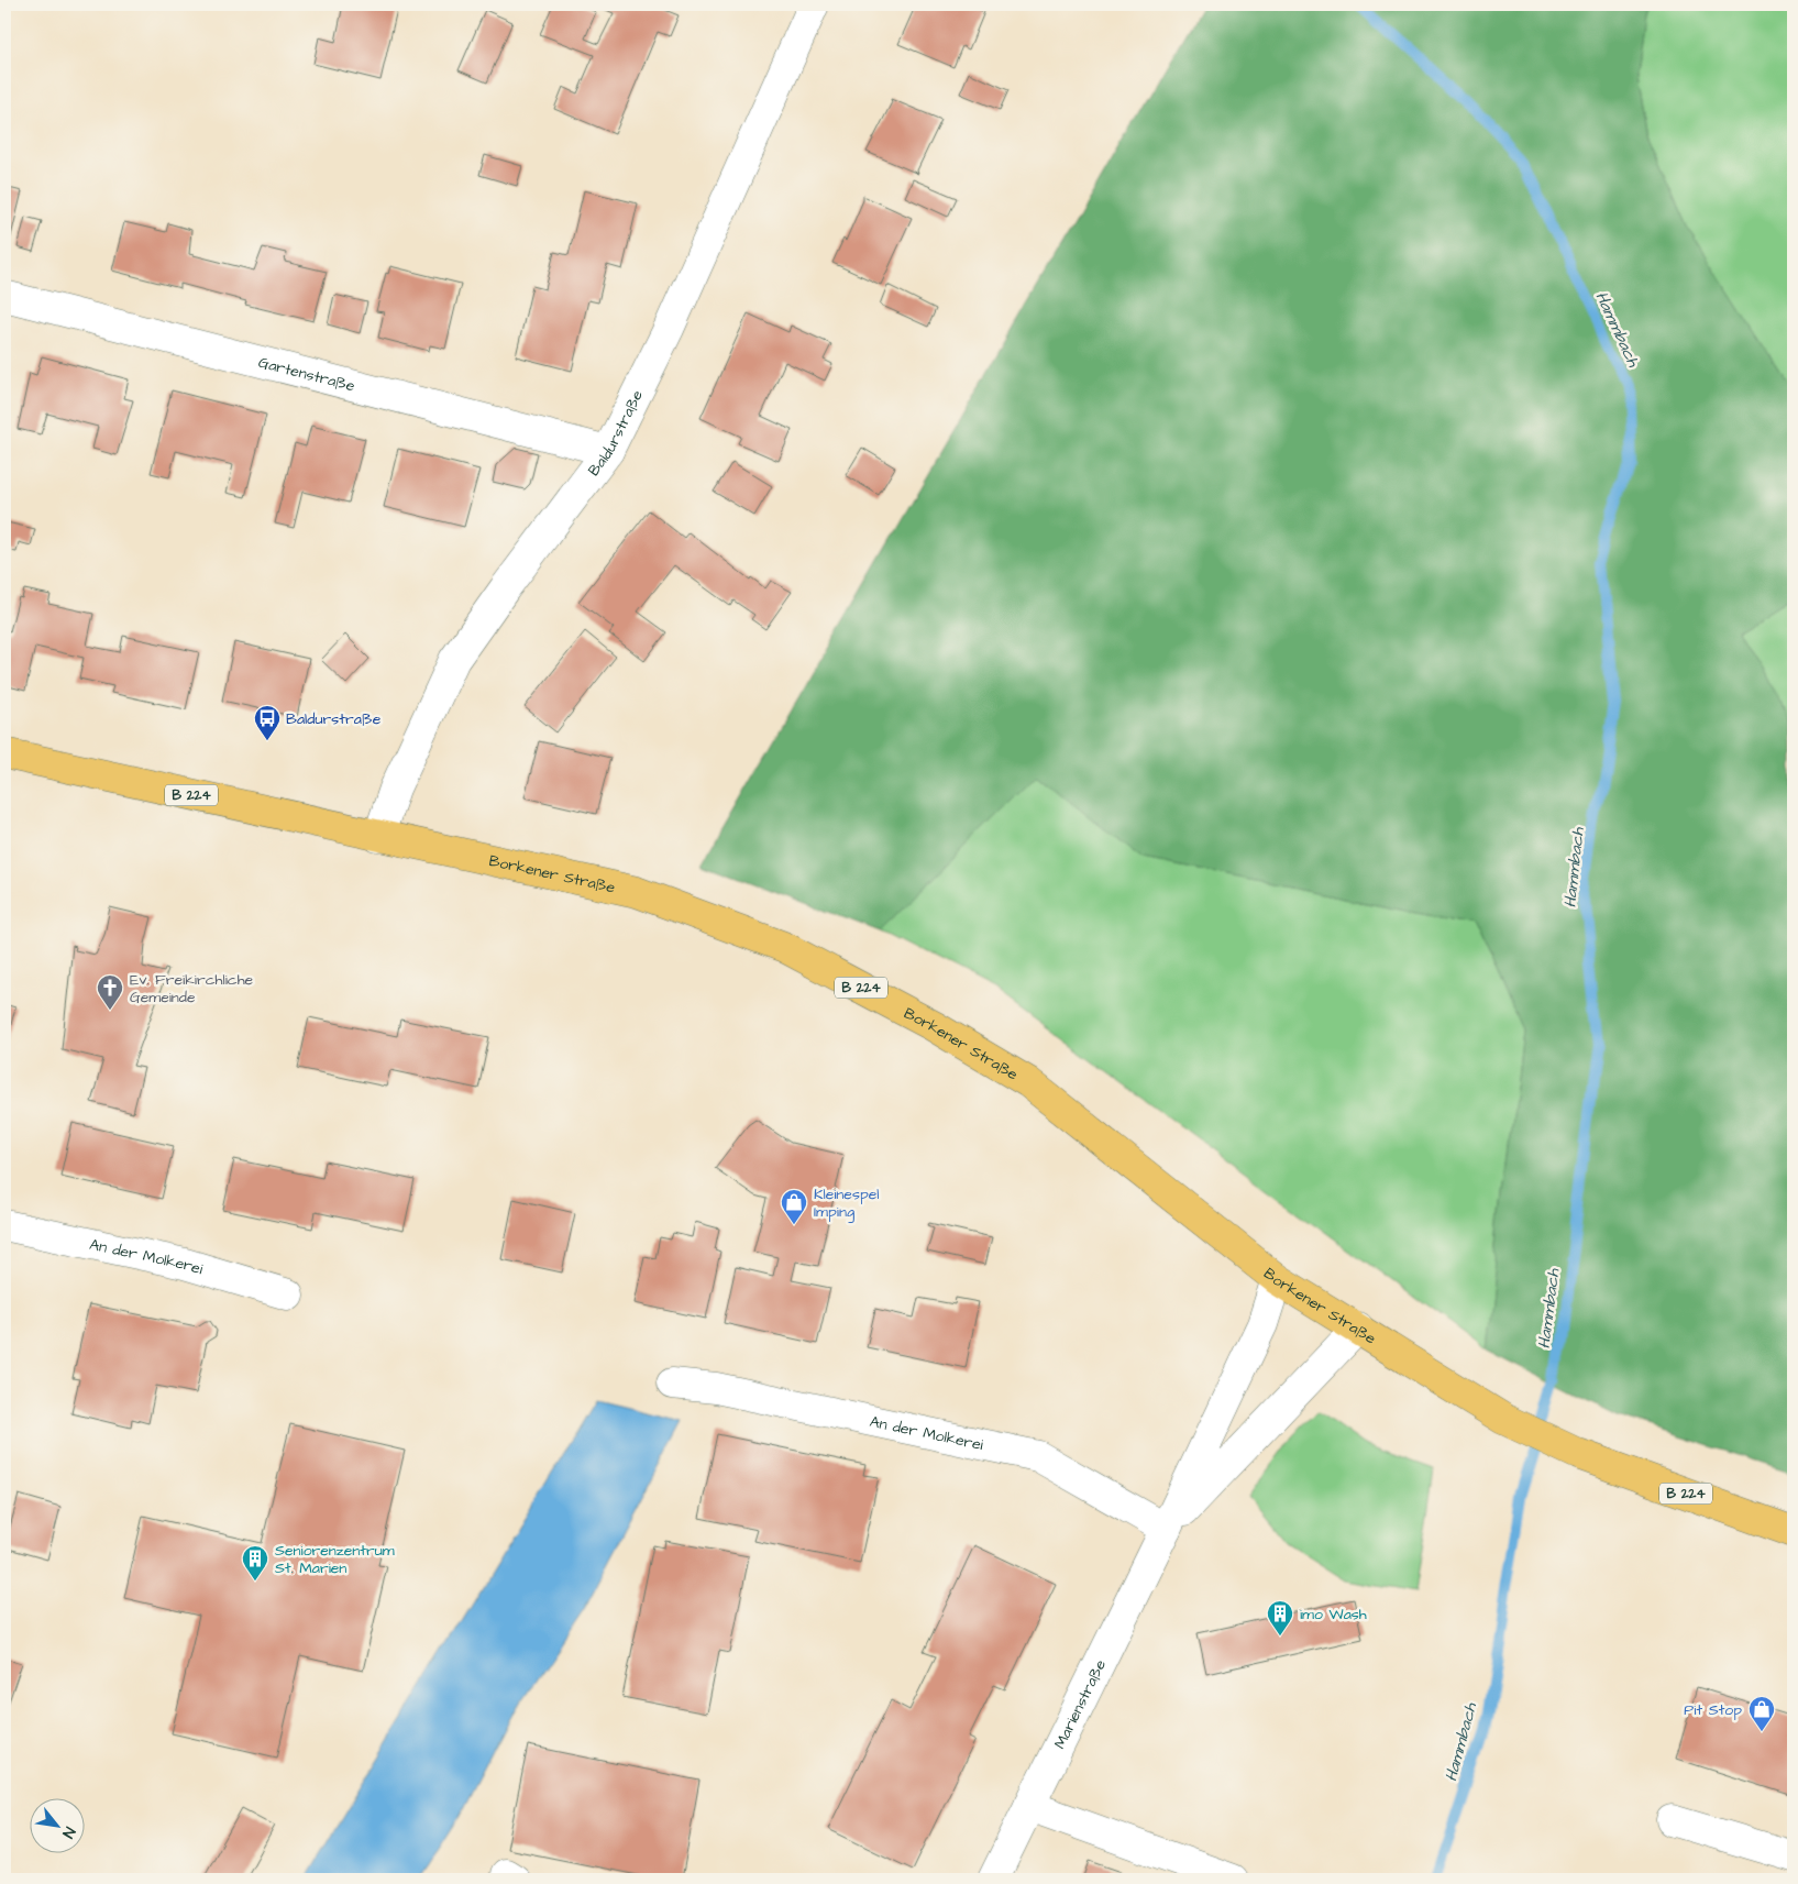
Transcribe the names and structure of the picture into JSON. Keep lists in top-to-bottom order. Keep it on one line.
{"streets":{"main road":["B 224","Borkener Straße"],"street":["Gartenstraße","Baldurstraße","An der Molkerei","Marienstraße"]},"crossings":[["Gartenstraße","Baldurstraße"],["Baldurstraße","Borkener Straße"],["Borkener Straße","Marienstraße"],["An der Molkerei","Marienstraße"]],"water":["Hammbach"],"places":{"bus stop":["Baldurstraße"],"church":["Ev. Freikirchliche Gemeinde"],"shop":["Kleinespel Imping","Pit Stop"],"building":["Seniorenzentrum St. Marien","imo Wash"]},"north":"bottom right"}
